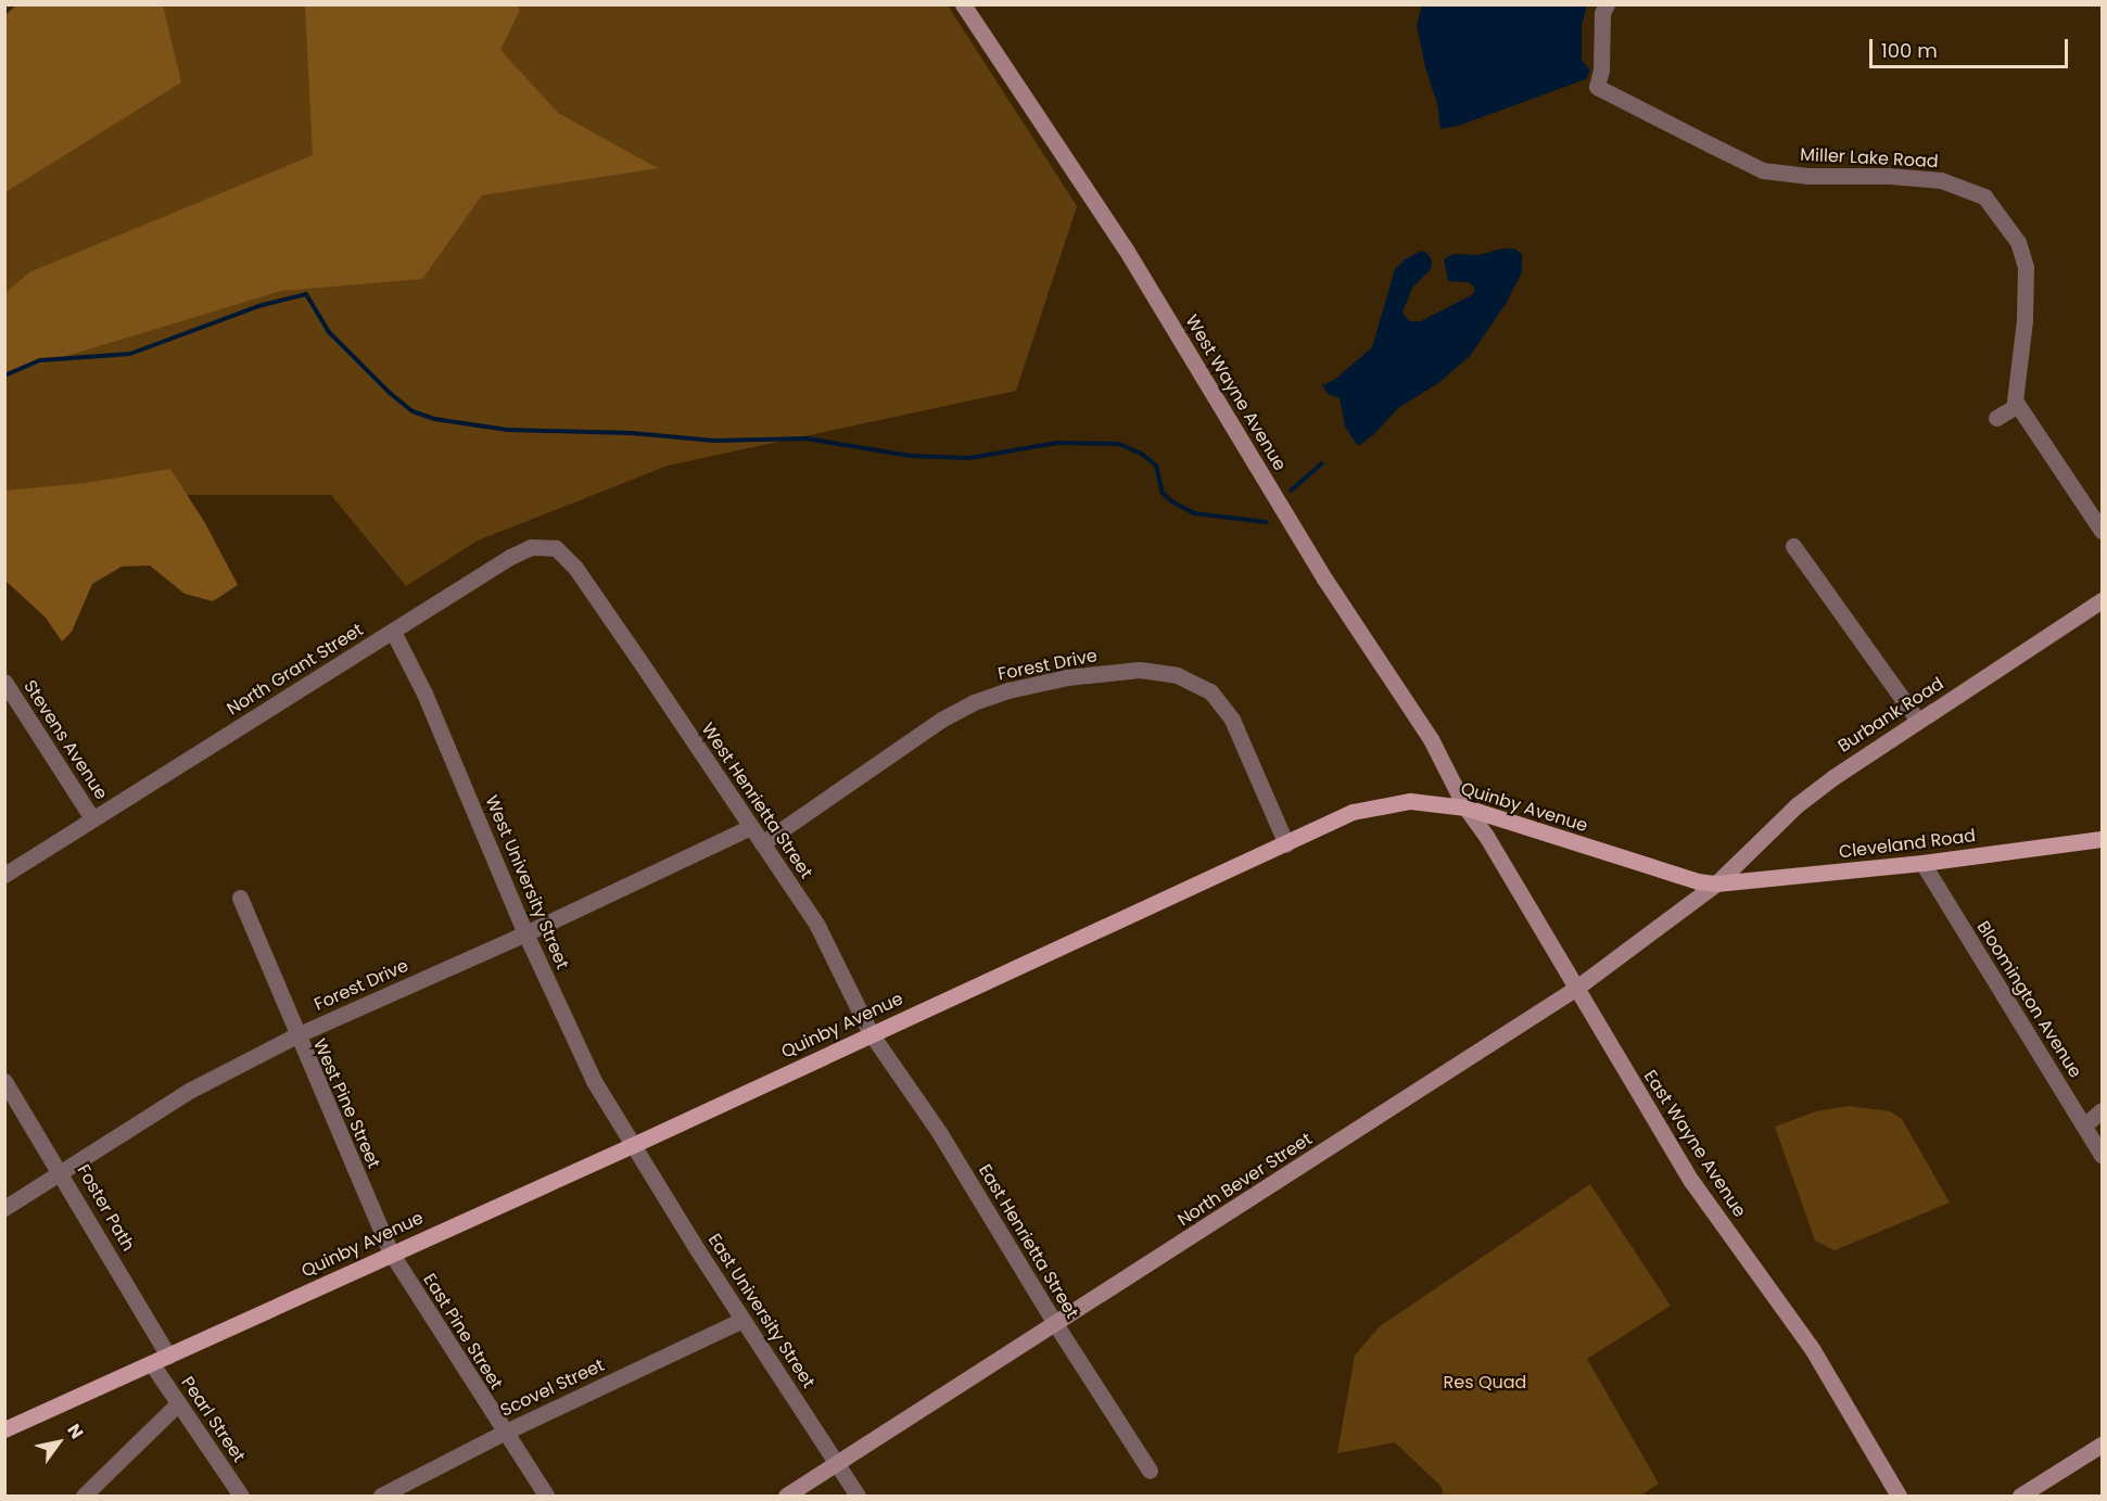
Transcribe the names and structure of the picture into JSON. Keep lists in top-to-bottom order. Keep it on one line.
{"streets":{"main road":["Quinby Avenue","Cleveland Road"],"street":["Miller Lake Road","West Wayne Avenue","Forest Drive","North Grant Street","Burbank Road","Stevens Avenue","West Henrietta Street","West University Street","Bloomington Avenue","West Pine Street","East Wayne Avenue","North Bever Street","Foster Path","East Henrietta Street","East University Street","East Pine Street","Scovel Street","Pearl Street"]},"crossings":[["West Wayne Avenue","Quinby Avenue"],["West Wayne Avenue","East Wayne Avenue"],["Forest Drive","West Henrietta Street"],["Forest Drive","Quinby Avenue"],["Forest Drive","West University Street"],["Forest Drive","West Pine Street"],["Forest Drive","Foster Path"],["North Grant Street","Stevens Avenue"],["North Grant Street","West Henrietta Street"],["North Grant Street","West University Street"],["Burbank Road","Quinby Avenue"],["Burbank Road","Cleveland Road"],["Burbank Road","North Bever Street"],["West Henrietta Street","Quinby Avenue"],["West Henrietta Street","East Henrietta Street"],["Quinby Avenue","Cleveland Road"],["Quinby Avenue","West University Street"],["Quinby Avenue","West Pine Street"],["Quinby Avenue","East Wayne Avenue"],["Quinby Avenue","North Bever Street"],["Quinby Avenue","Foster Path"],["Quinby Avenue","East Henrietta Street"],["Quinby Avenue","East University Street"],["Quinby Avenue","East Pine Street"],["Quinby Avenue","Pearl Street"],["Cleveland Road","Bloomington Avenue"],["Cleveland Road","North Bever Street"],["West University Street","East University Street"],["West Pine Street","East Pine Street"],["East Wayne Avenue","North Bever Street"],["North Bever Street","East Henrietta Street"],["North Bever Street","East University Street"],["East University Street","Scovel Street"],["East Pine Street","Scovel Street"]],"parks":["Res Quad"],"scale_bar":"100 m","north":"top right"}
